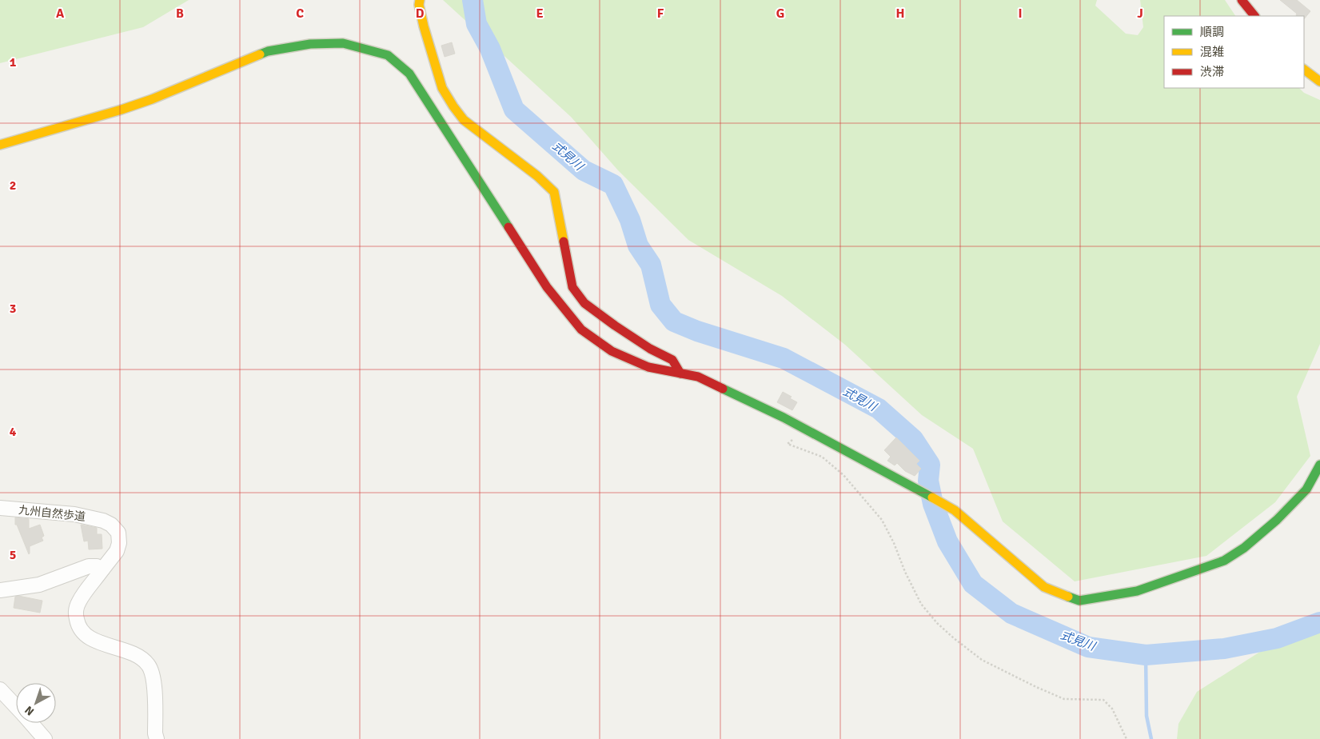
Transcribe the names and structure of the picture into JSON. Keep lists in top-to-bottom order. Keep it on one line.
{"streets":{"street":["九州自然歩道"]},"water":["式見川"],"legend":["順調","混雑","渋滞"],"north":"bottom left","grid":{"columns":["A","B","C","D","E","F","G","H","I","J"],"rows":["1","2","3","4","5"]}}
